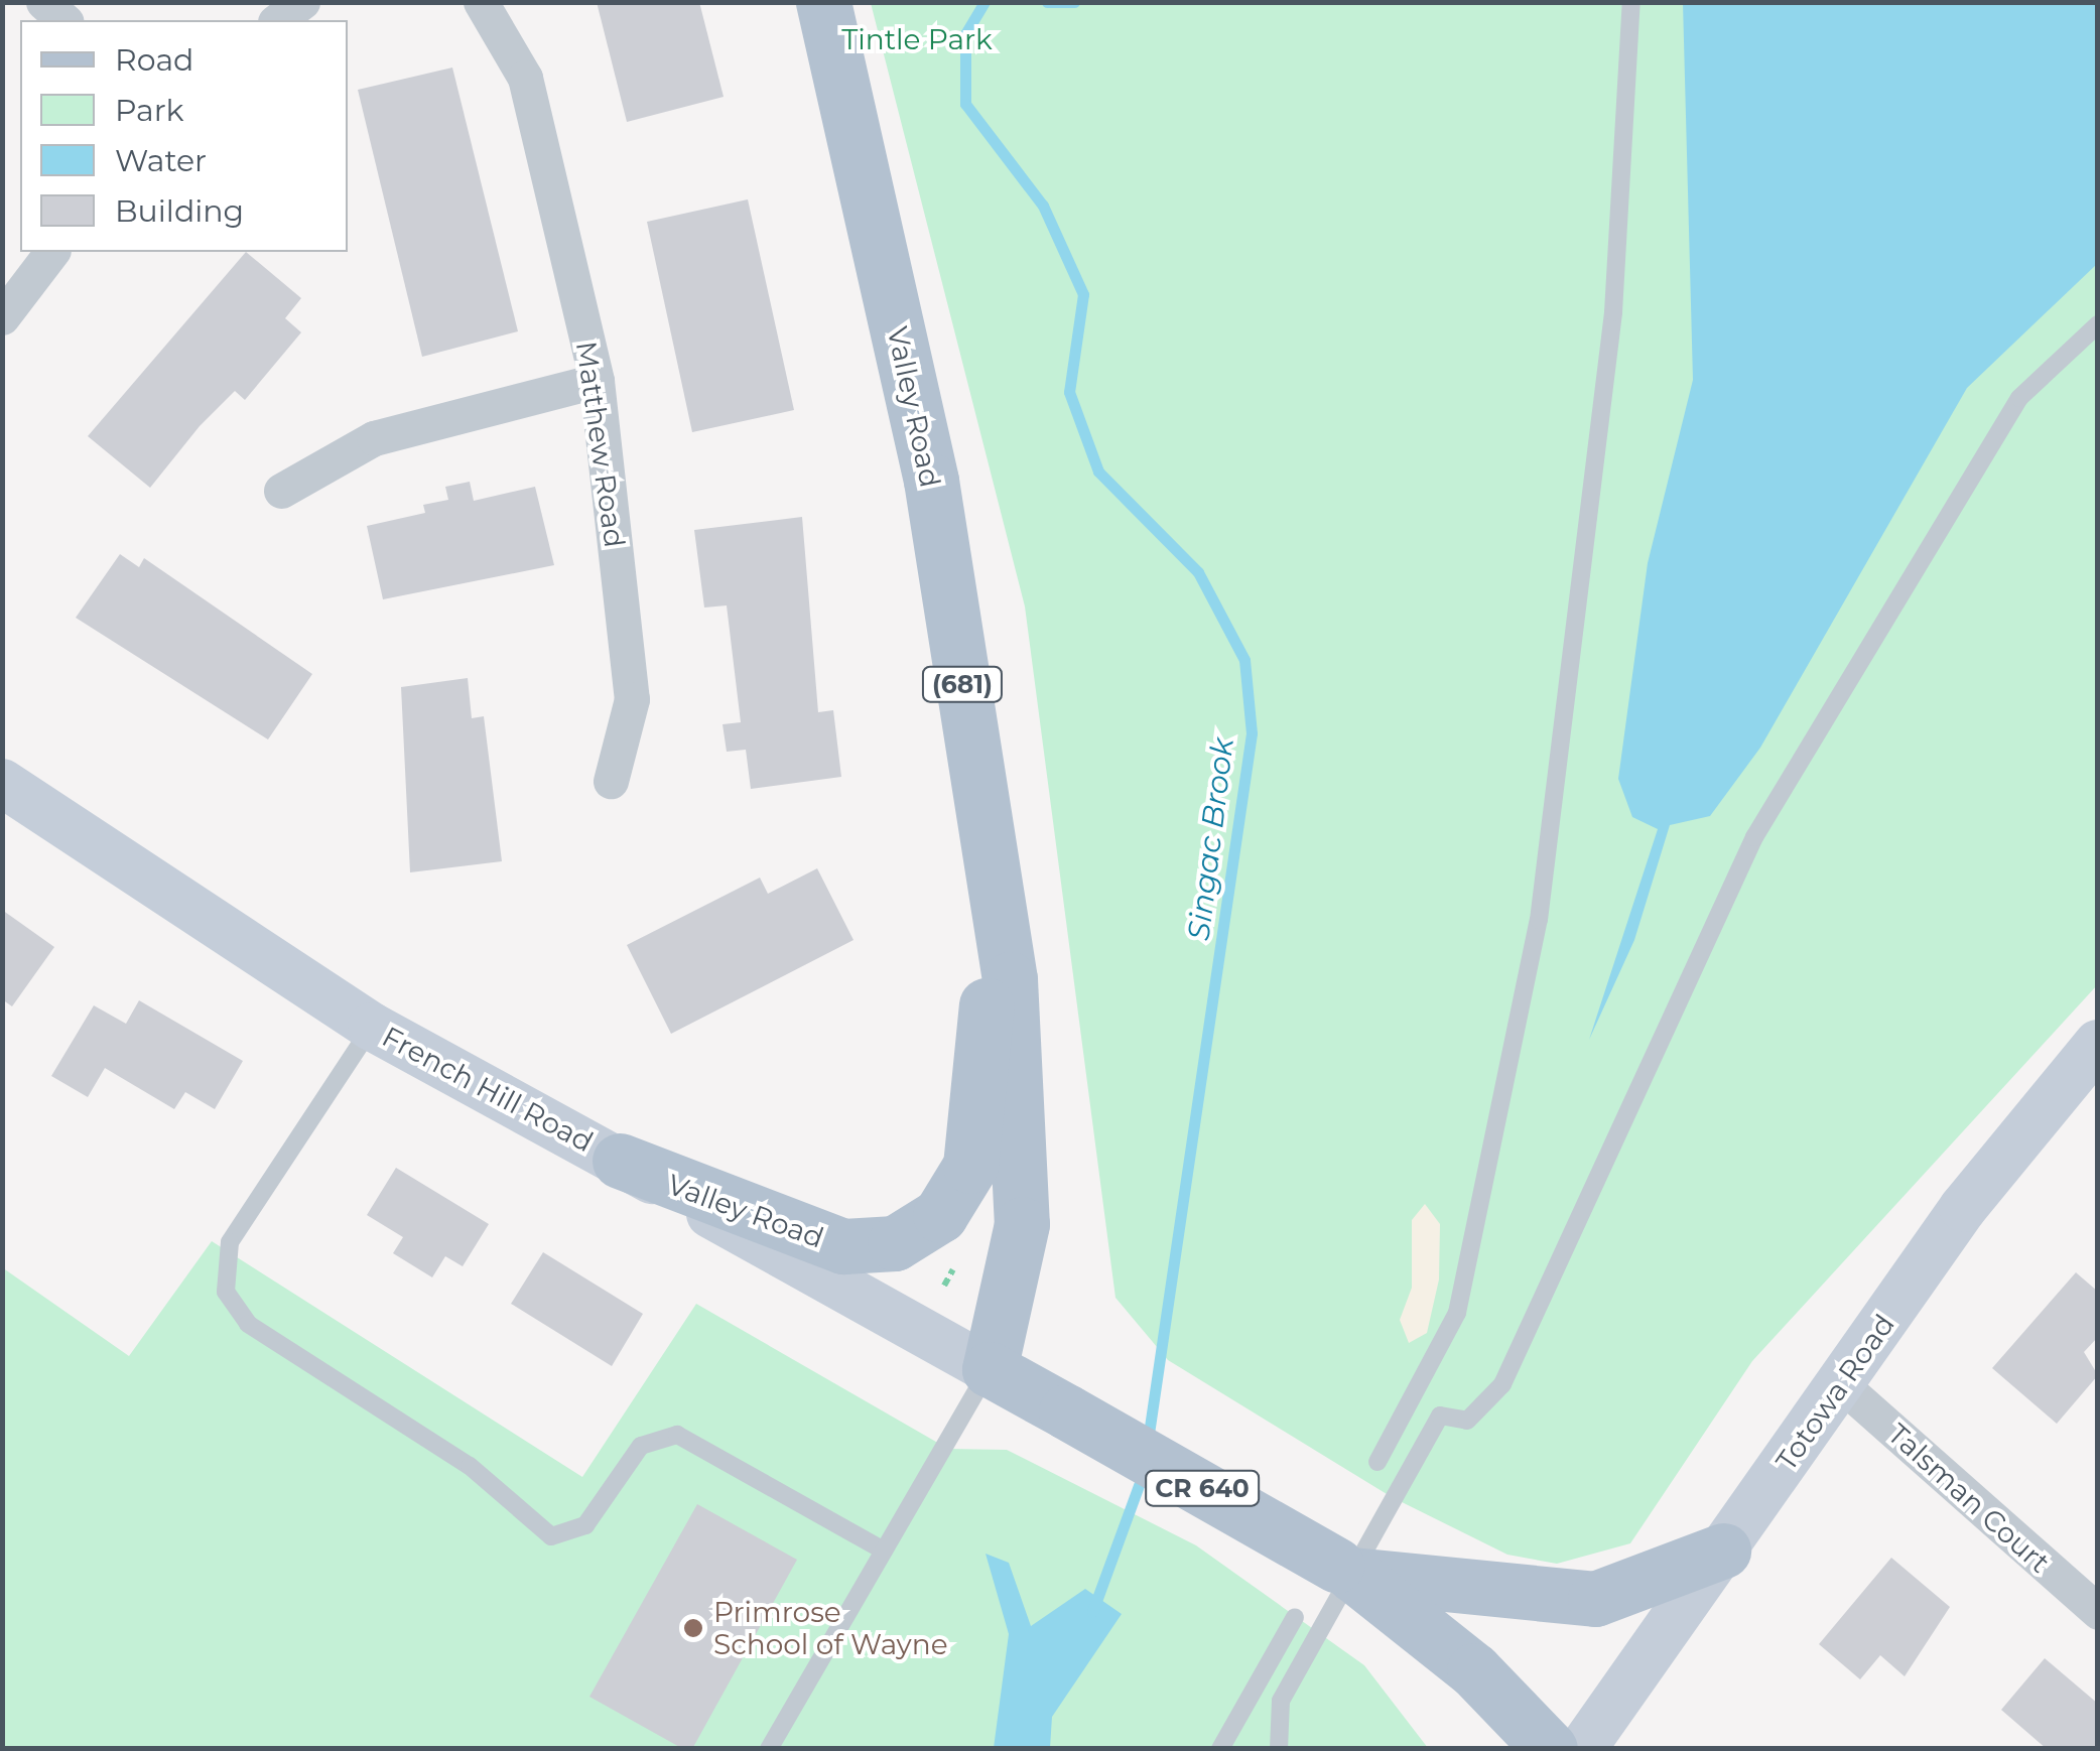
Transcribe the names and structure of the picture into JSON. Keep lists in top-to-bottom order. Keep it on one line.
{"streets":{"main road":["Valley Road","(681)","French Hill Road","Totowa Road","CR 640"],"street":["Matthew Road","Talsman Court"]},"crossings":[["Valley Road","French Hill Road"],["Valley Road","CR 640"],["French Hill Road","CR 640"],["Totowa Road","Talsman Court"]],"water":["Singac Brook"],"parks":["Tintle Park"],"places":["Primrose School of Wayne"],"legend":["Road","Park","Water","Building"]}
